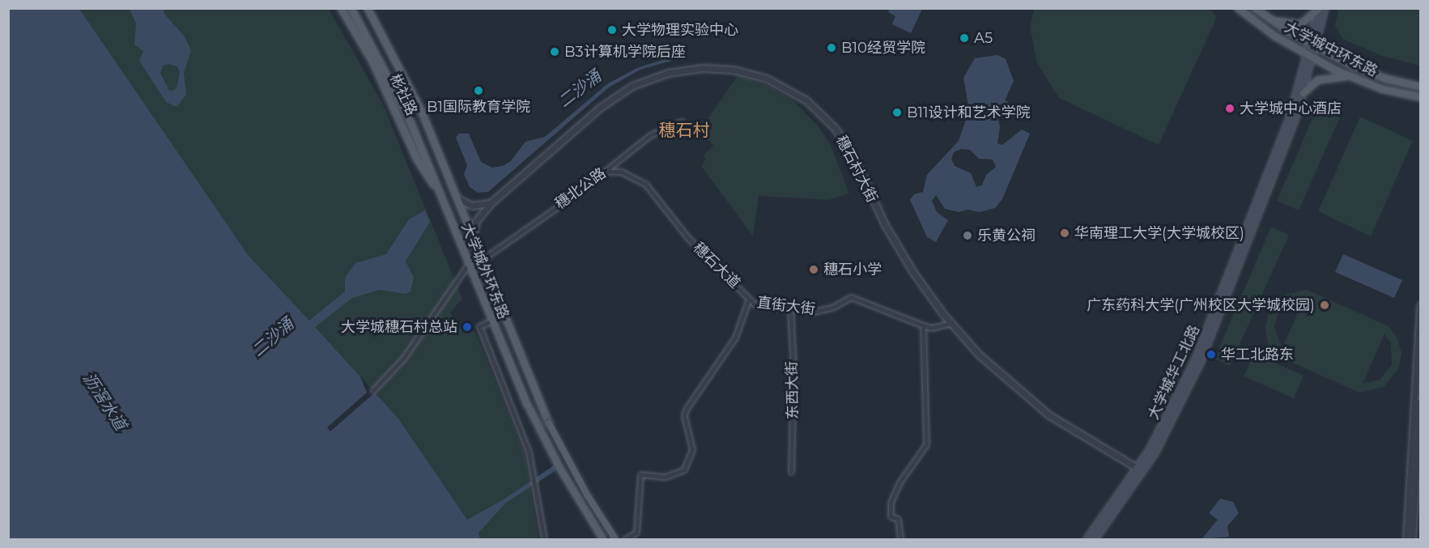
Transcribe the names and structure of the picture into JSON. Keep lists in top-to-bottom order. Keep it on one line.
{"streets":{"main road":["大学城中环东路","彬社路","大学城外环东路","大学城华工北路"],"street":["穗石村大街","穗北公路","穗石大道","直街大街","东西大街"]},"crossings":[["大学城中环东路","大学城华工北路"],["彬社路","大学城外环东路"],["穗石村大街","大学城外环东路"],["穗石村大街","大学城华工北路"],["穗北公路","穗石大道"],["穗北公路","大学城外环东路"],["穗石大道","直街大街"],["直街大街","东西大街"]],"districts":["穗石村"],"water":["二沙涌","沥滘水道"],"places":["大学物理实验中心","A5","B10经贸学院","B3计算机学院后座","B1国际教育学院","大学城中心酒店","B11设计和艺术学院","华南理工大学(大学城校区)","乐黄公祠","穗石小学","广东药科大学(广州校区大学城校园)","大学城穗石村总站","华工北路东"]}
